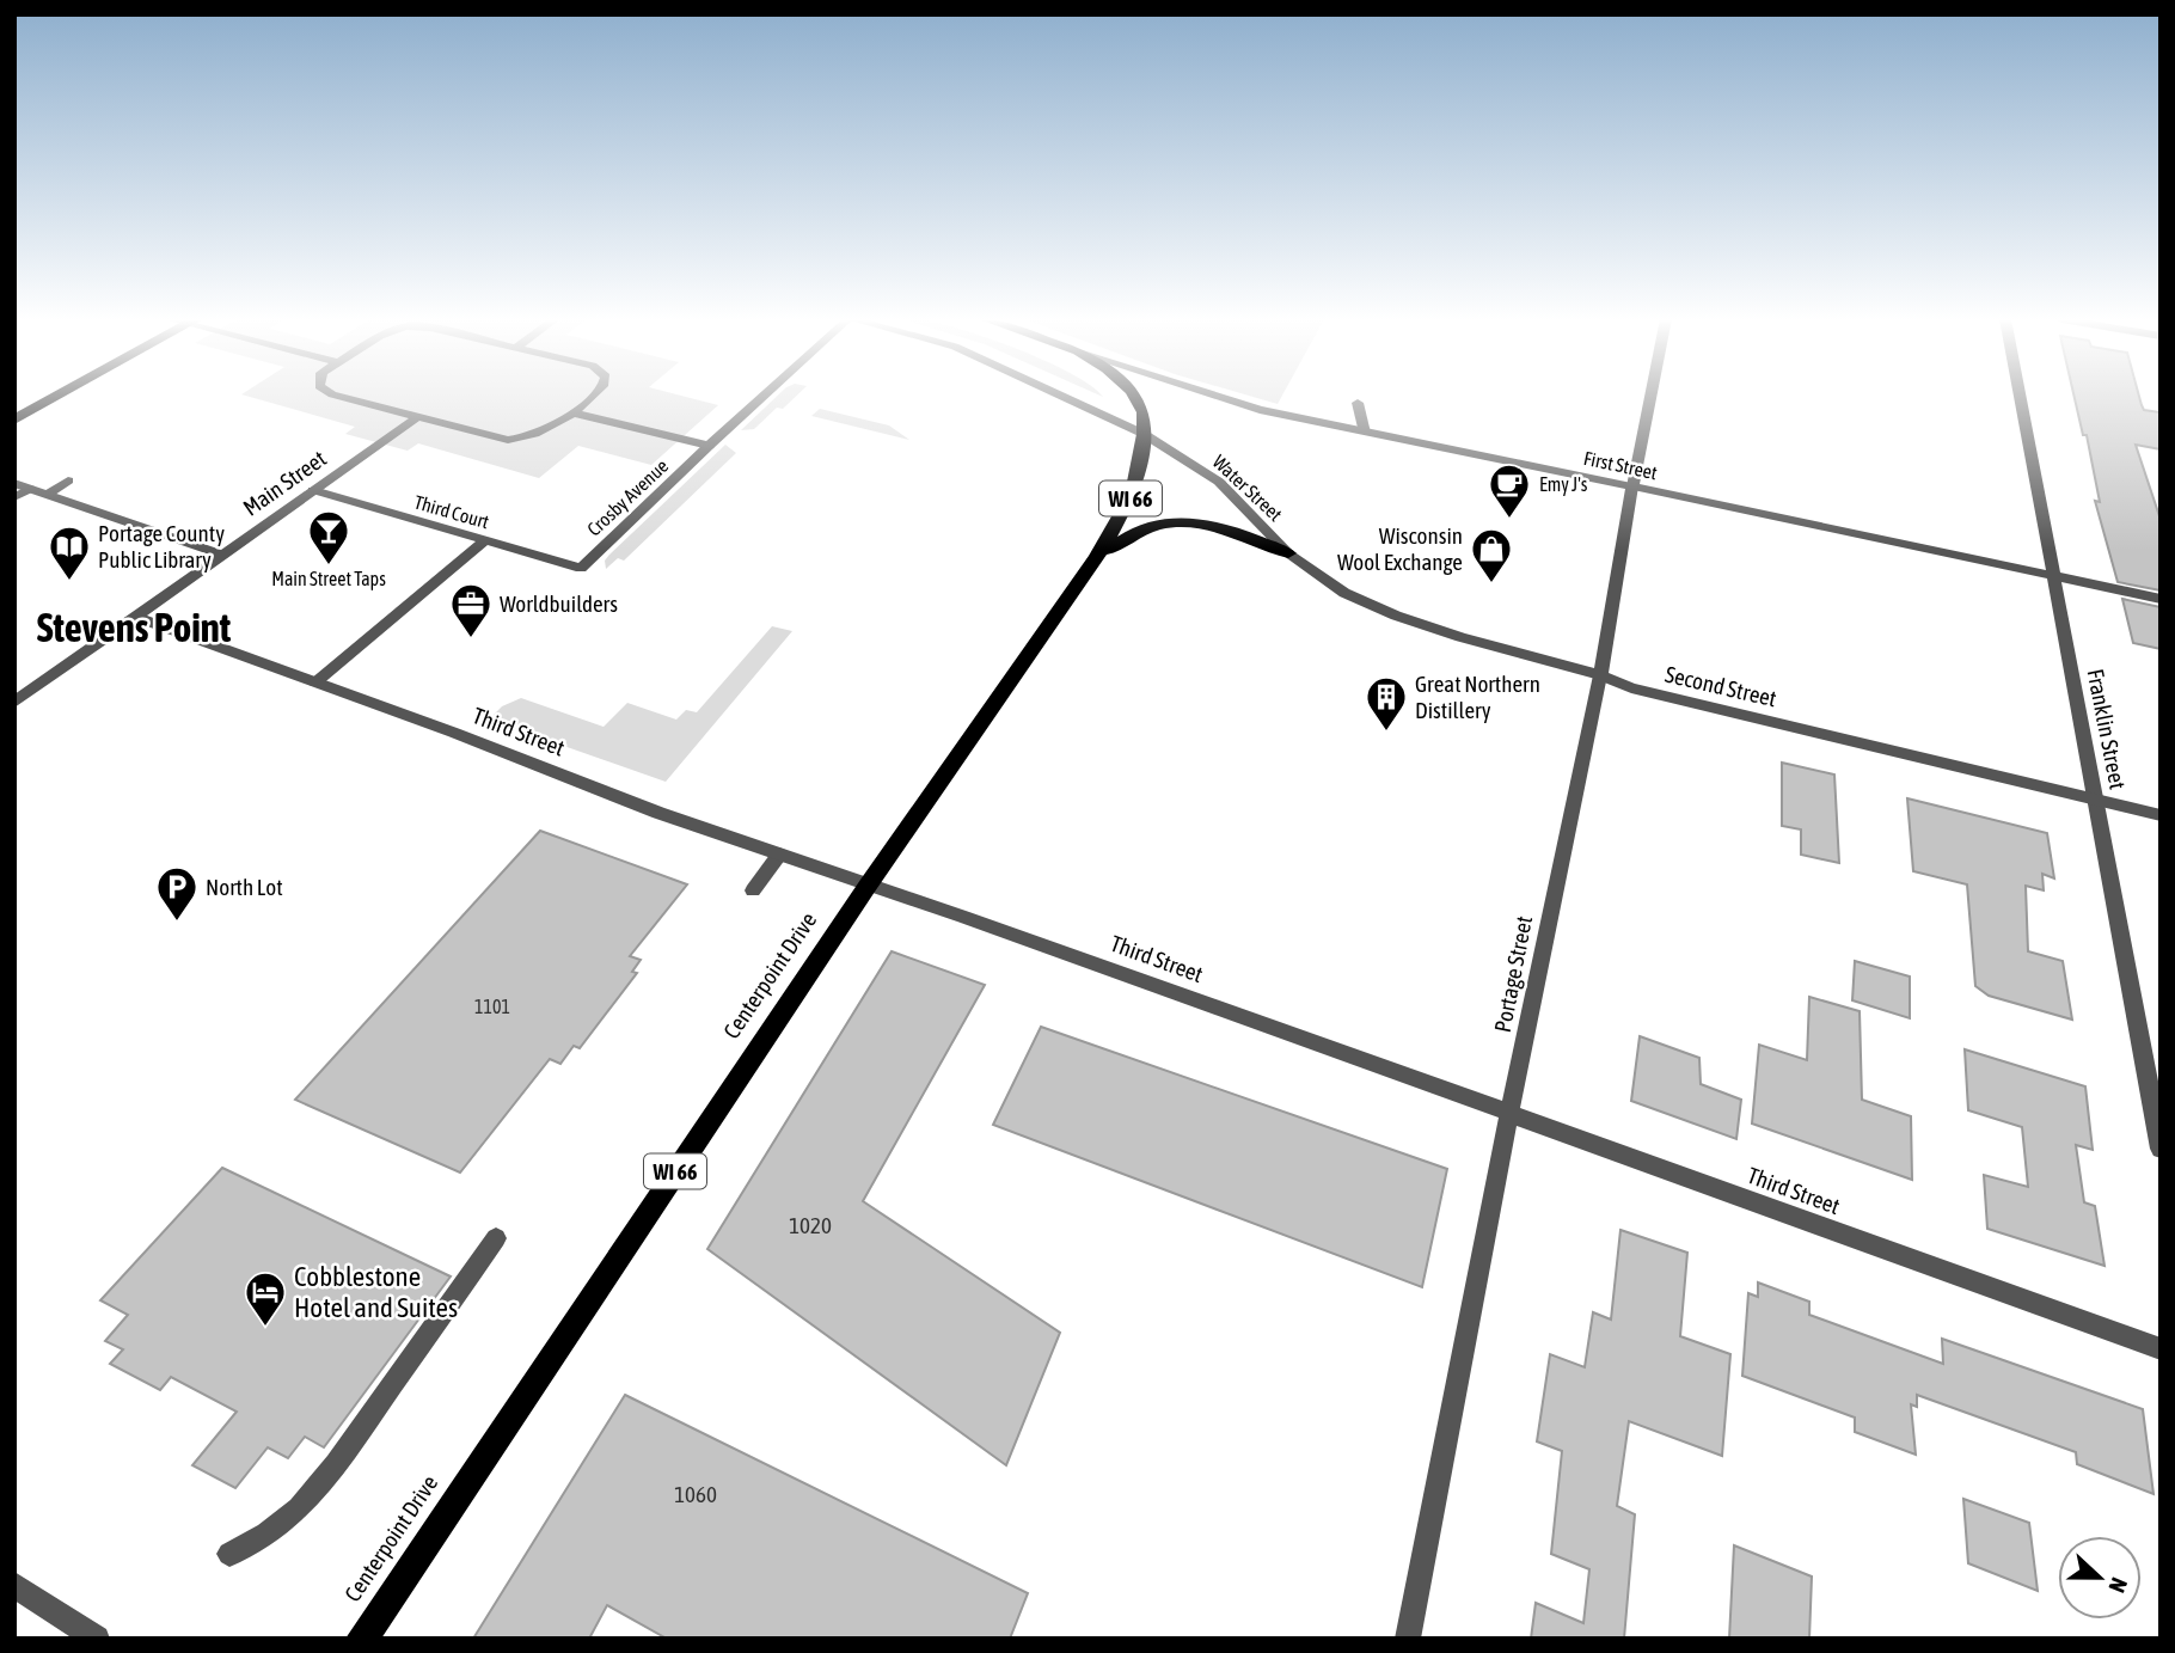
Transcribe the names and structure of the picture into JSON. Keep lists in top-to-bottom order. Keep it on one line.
{"streets":{"main road":["WI 66","Centerpoint Drive"],"street":["First Street","Main Street","Water Street","Crosby Avenue","Third Court","Second Street","Franklin Street","Third Street","Portage Street"]},"crossings":[["First Street","Franklin Street"],["First Street","Portage Street"],["Main Street","Third Court"],["Main Street","Third Street"],["Water Street","Second Street"],["Water Street","Centerpoint Drive"],["Crosby Avenue","Third Court"],["Second Street","Franklin Street"],["Second Street","Portage Street"],["Third Street","Portage Street"],["Third Street","Centerpoint Drive"]],"districts":["Stevens Point"],"places":{"cafe":["Emy J's"],"bar":["Main Street Taps"],"library":["Portage County Public Library"],"shop":["Wisconsin Wool Exchange"],"office":["Worldbuilders"],"building":["Great Northern Distillery"],"parking":["North Lot"],"hotel":["Cobblestone Hotel and Suites"]},"house_numbers":["1101","1020","1060"],"north":"right"}
